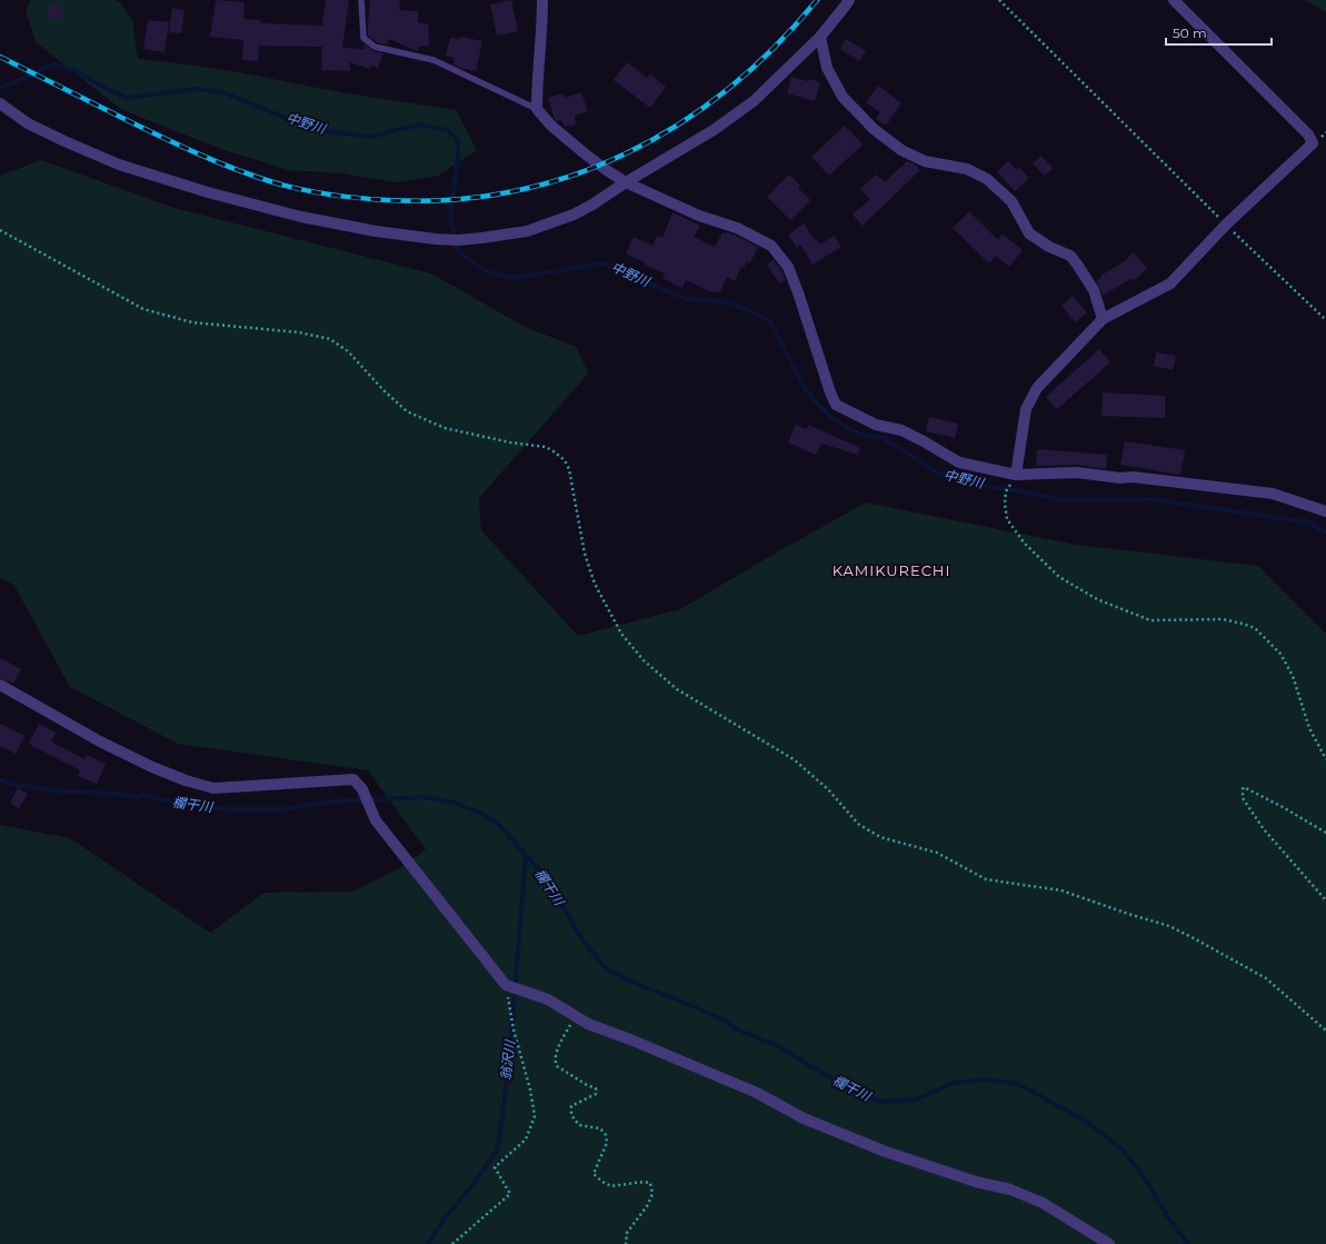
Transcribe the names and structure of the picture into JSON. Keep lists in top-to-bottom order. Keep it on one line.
{"districts":["KAMIKURECHI"],"water":["中野川","欄干川","翁沢川"],"scale_bar":"50 m"}
